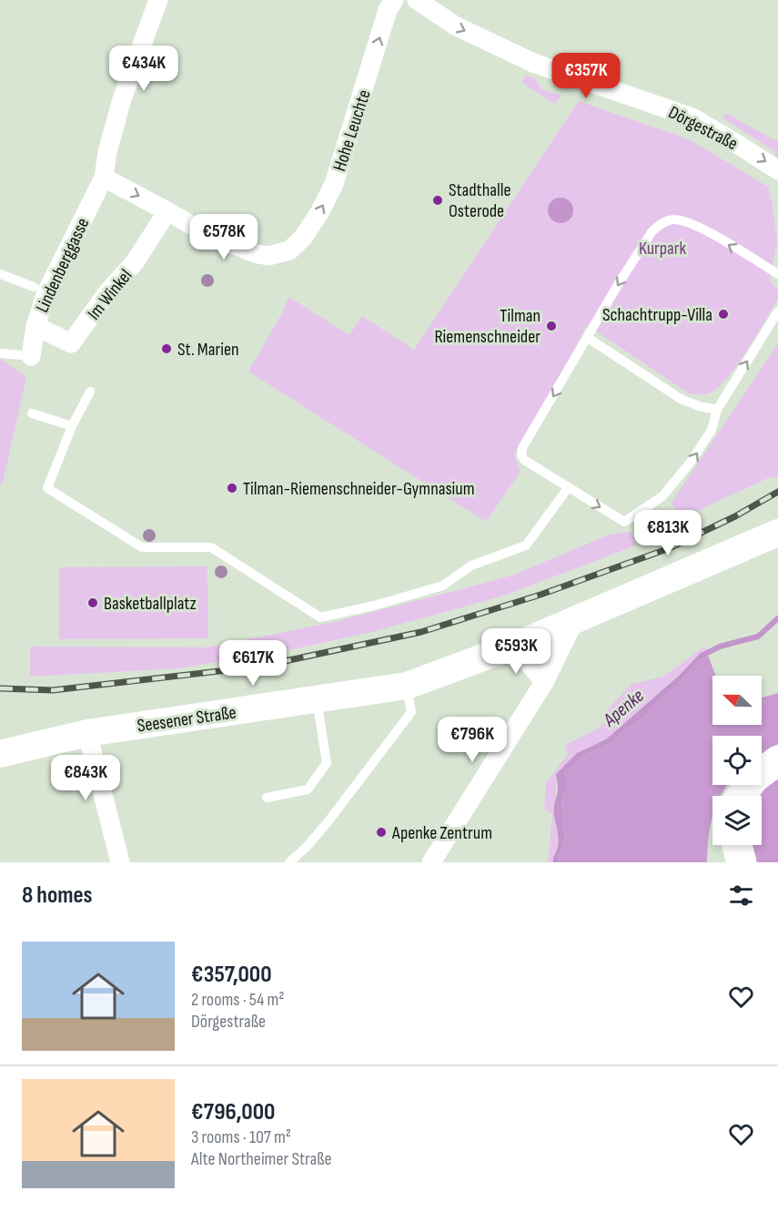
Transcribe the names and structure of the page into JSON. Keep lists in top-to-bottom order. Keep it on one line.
{"streets":{"street":["Dörgestraße","Hohe Leuchte","Lindenberggasse","Im Winkel","Seesener Straße"]},"crossings":[["Hohe Leuchte","Im Winkel"],["Lindenberggasse","Im Winkel"]],"one_way":["Dörgestraße"],"water":["Apenke"],"parks":["Kurpark"],"places":["Stadthalle Osterode","Schachtrupp-Villa","Tilman Riemenschneider","St. Marien","Tilman-Riemenschneider-Gymnasium","Basketballplatz","Apenke Zentrum"],"north":"left","page":{"price":["€434K","€357K","€578K","€813K","€593K","€617K","€796K","€843K"],"heading":"8 homes","list":[{"name":"€357,000","note":"2 rooms · 54 m² · Dörgestraße"},{"name":"€796,000","note":"3 rooms · 107 m² · Alte Northeimer Straße"}]}}
